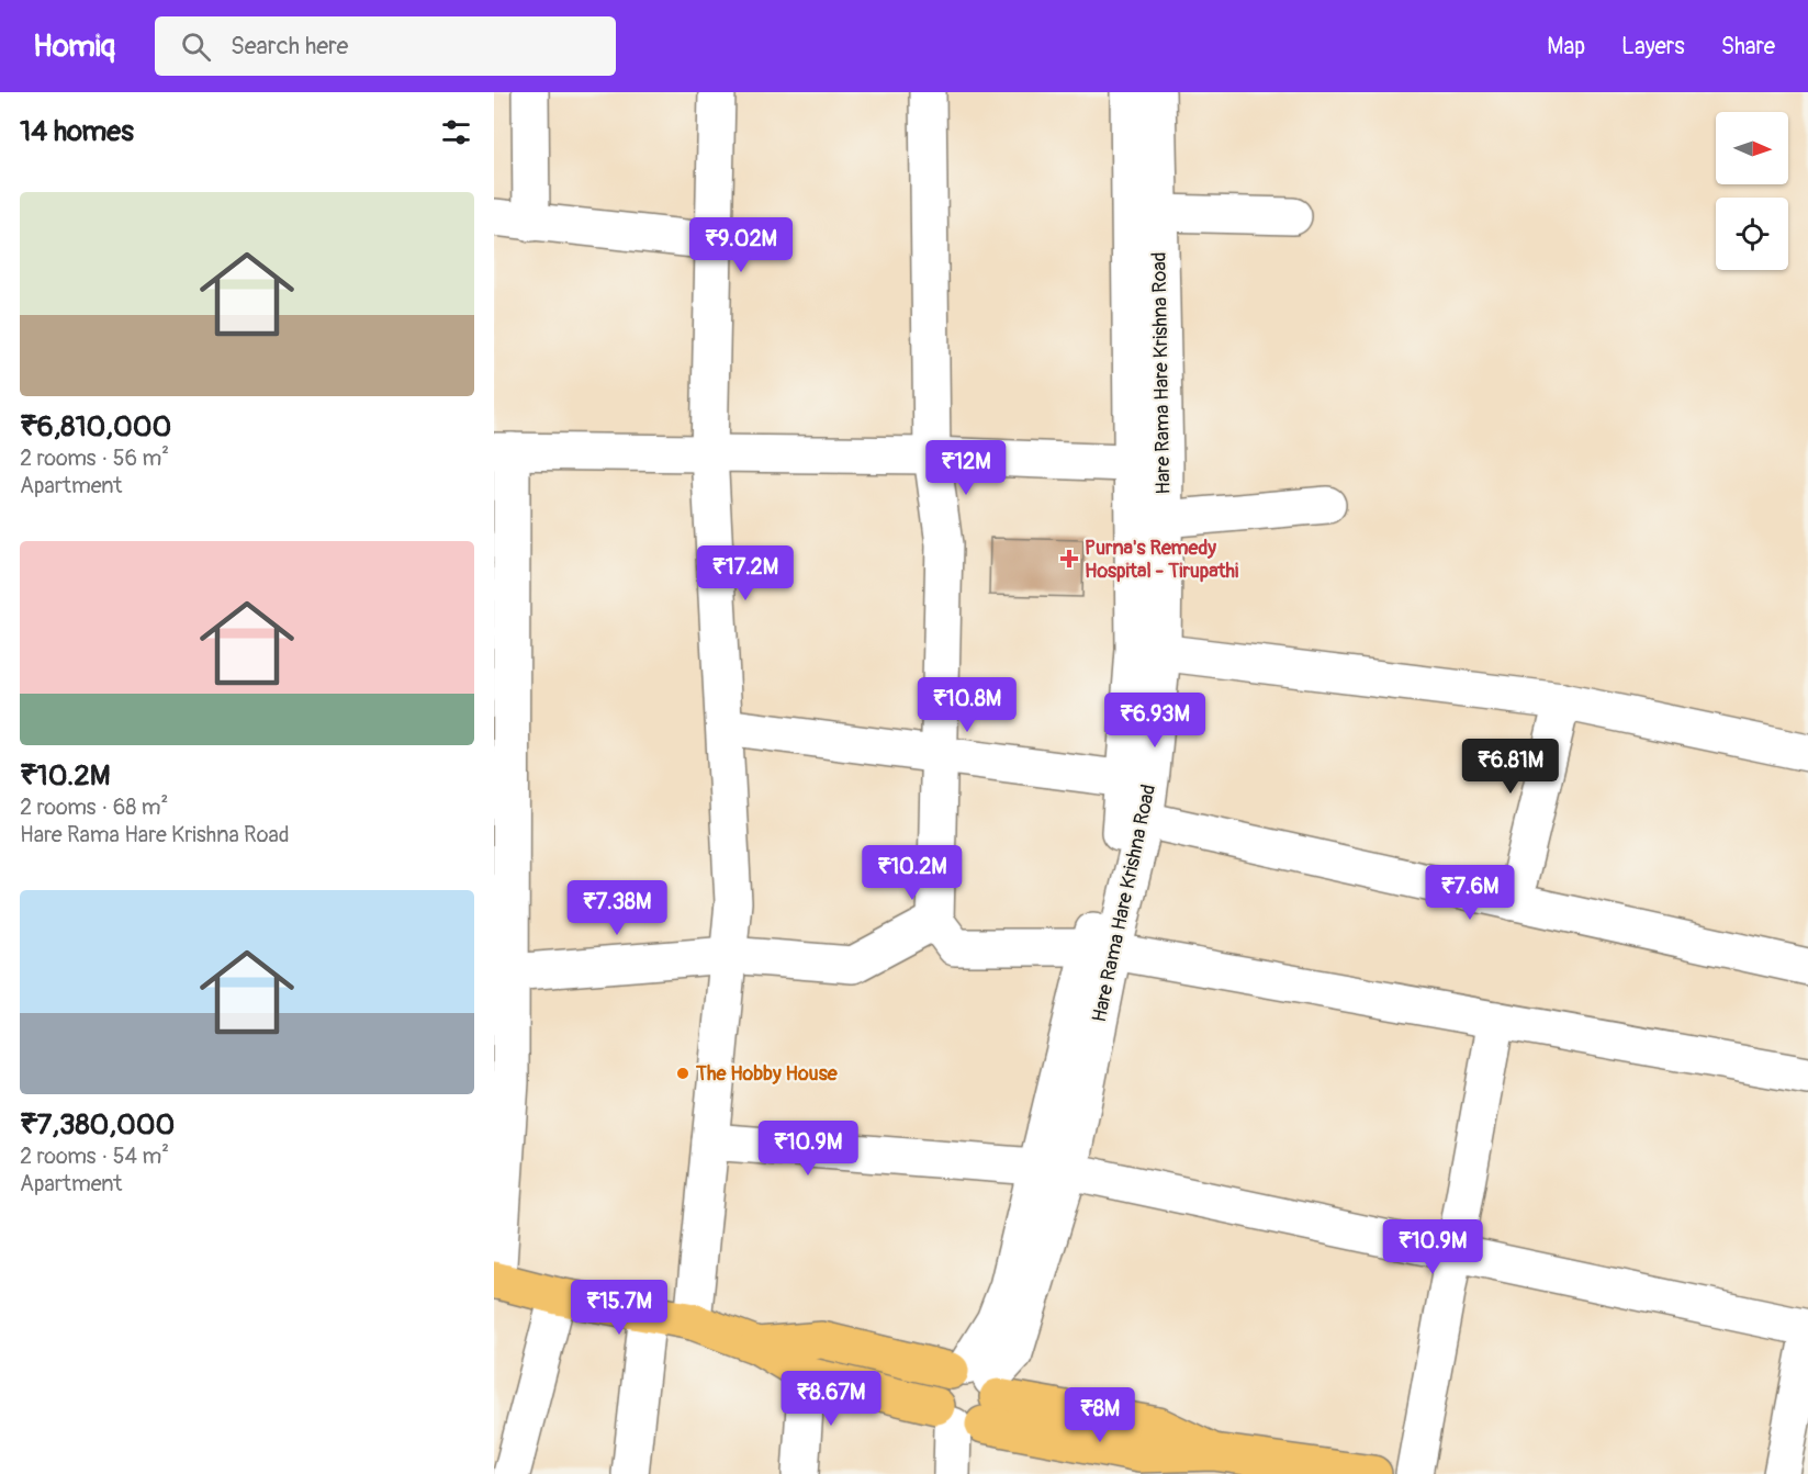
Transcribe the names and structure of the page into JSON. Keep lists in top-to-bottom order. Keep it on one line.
{"streets":{"street":["Hare Rama Hare Krishna Road"]},"places":{"health":["Purna's Remedy Hospital - Tirupathi"],"other":["The Hobby House"]},"north":"right","page":{"header":"Homiq","search":"Search here","nav":["Map","Layers","Share"],"heading":"14 homes","list":[{"name":"₹6,810,000","note":"2 rooms · 56 m² · Apartment"},{"name":"₹10.2M","note":"2 rooms · 68 m² · Hare Rama Hare Krishna Road"},{"name":"₹7,380,000","note":"2 rooms · 54 m² · Apartment"}],"price":["₹9.02M","₹12M","₹17.2M","₹10.8M","₹6.93M","₹6.81M","₹10.2M","₹7.6M","₹7.38M","₹10.9M","₹10.9M","₹15.7M","₹8.67M","₹8M"]}}
